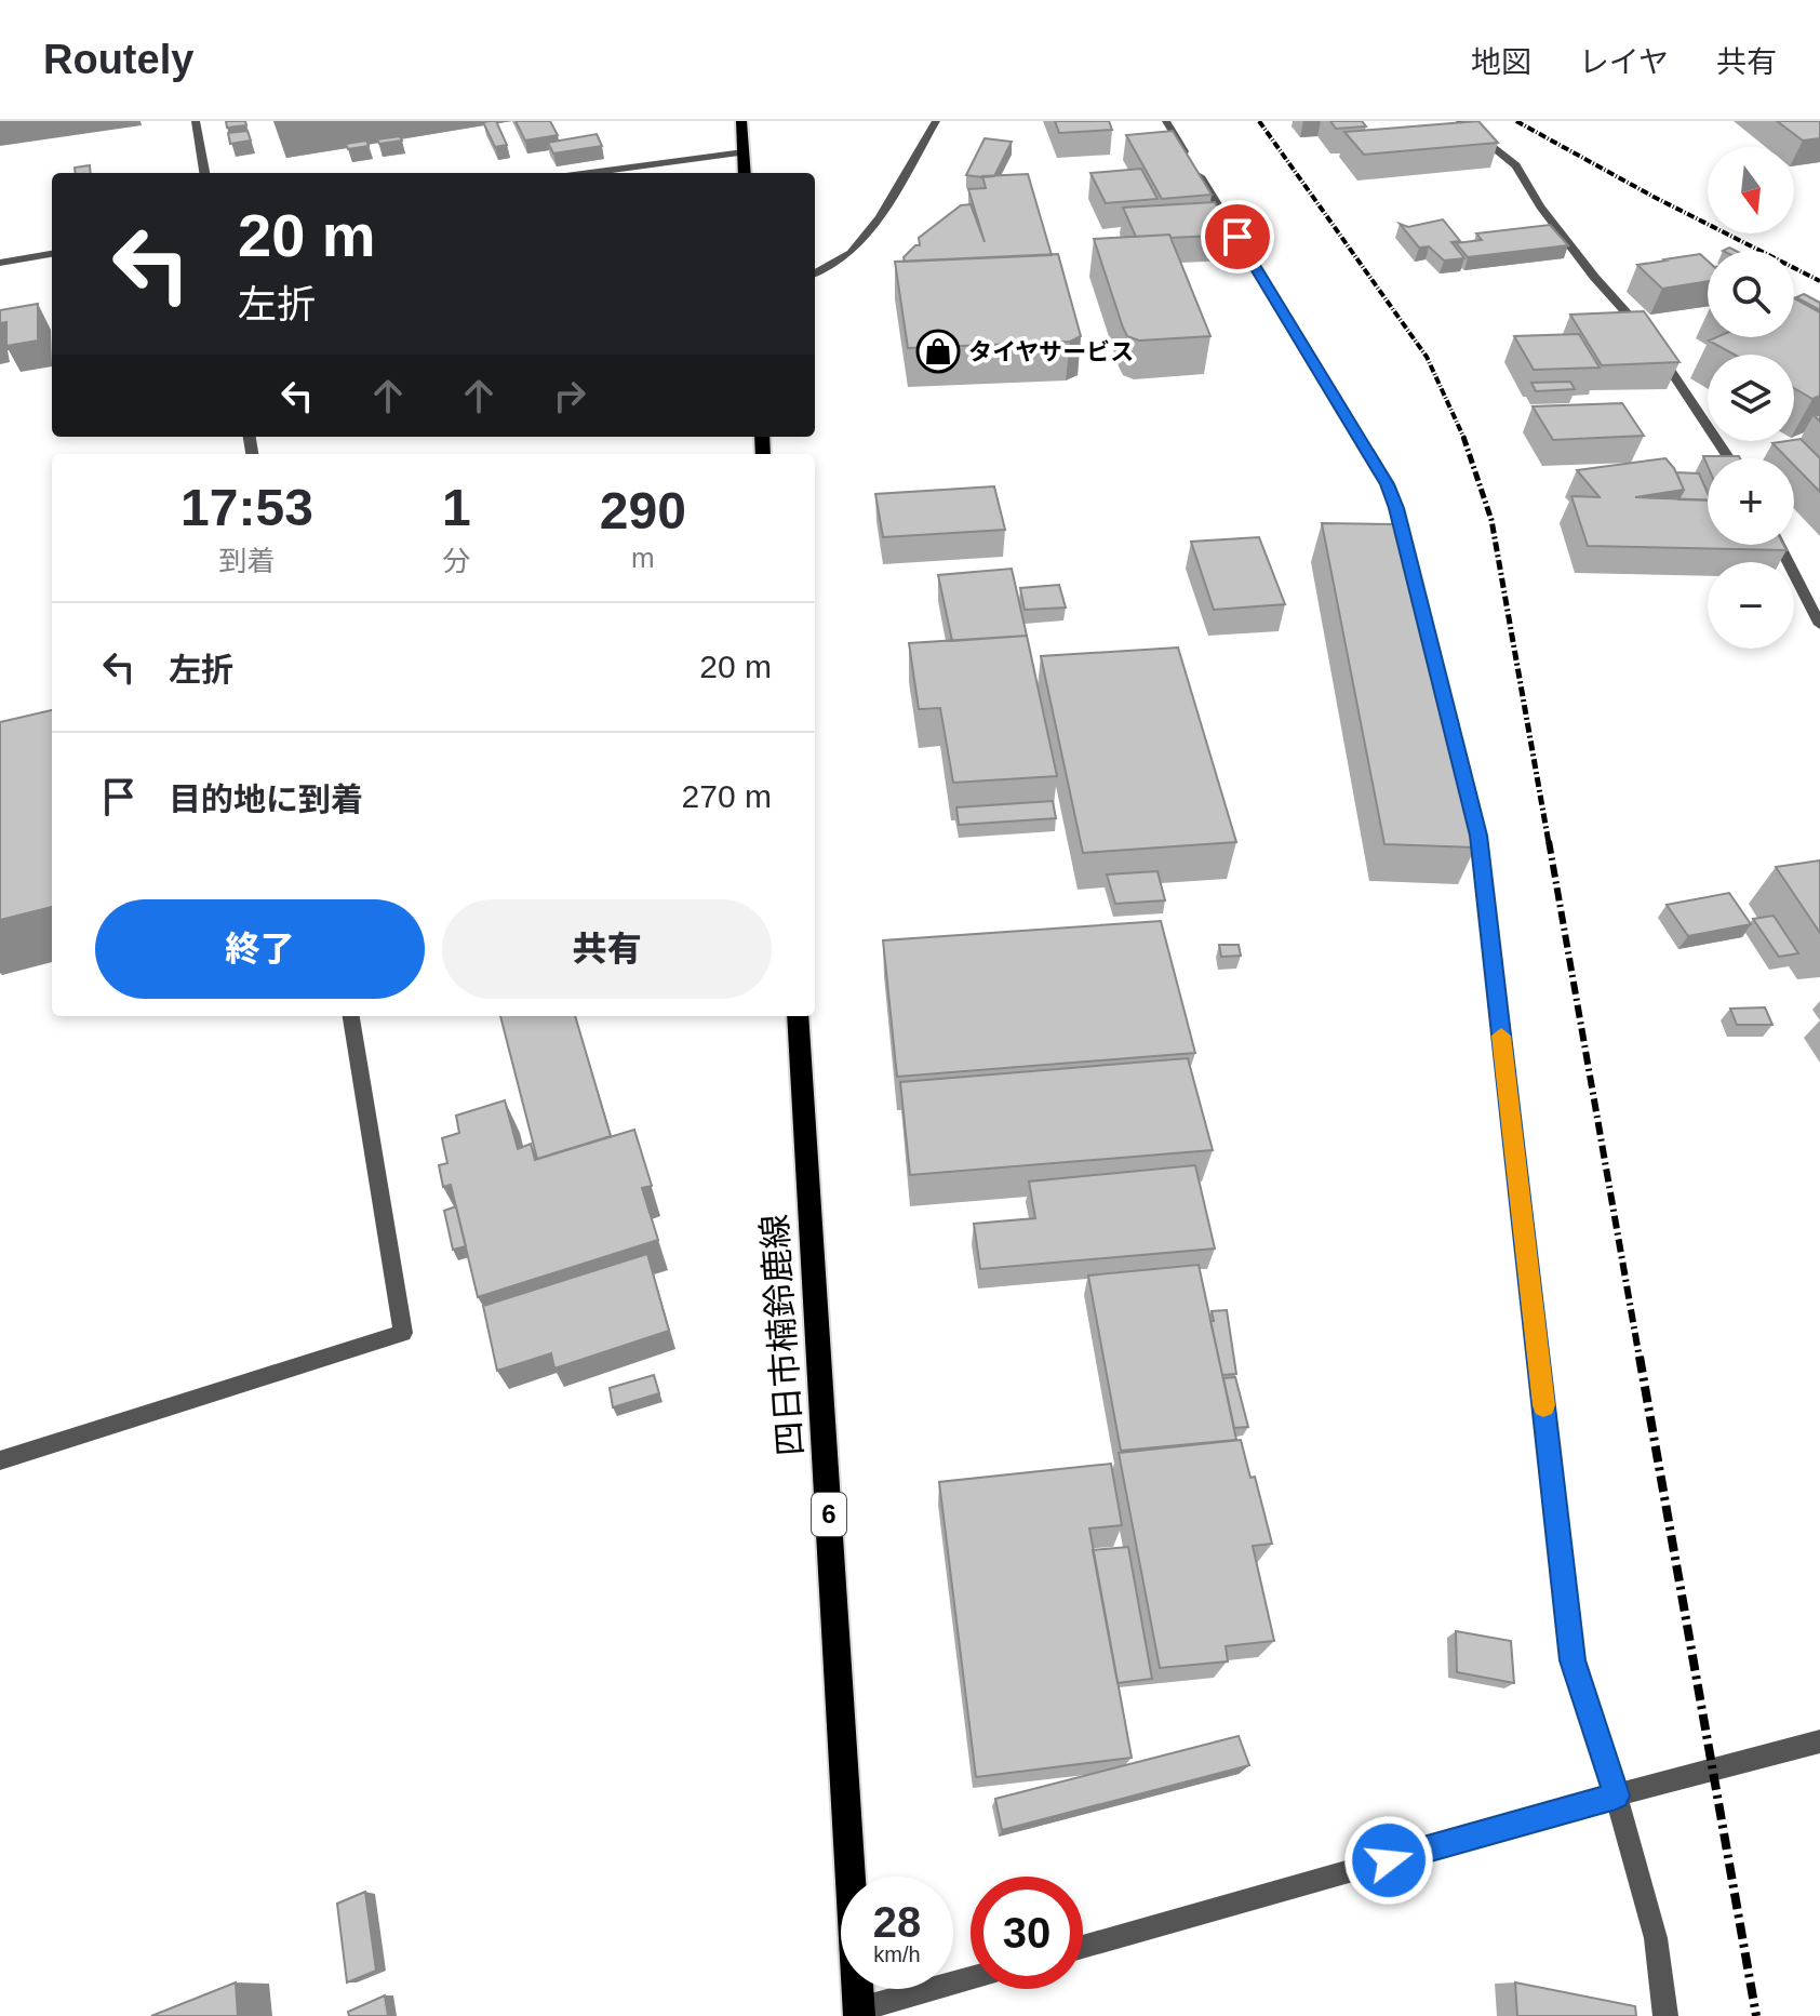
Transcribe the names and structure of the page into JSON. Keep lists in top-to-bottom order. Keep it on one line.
{"streets":{"main road":["四日市楠鈴鹿線","6"]},"places":{"shop":["タイヤサービス"]},"north":"bottom","page":{"header":"Routely","nav":["地図","レイヤ","共有"],"map_buttons":["+","−"],"turn":["20 m","左折"],"eta":["17:53","到着","1","分","290","m"],"list":[{"name":"左折","value":"20 m"},{"name":"目的地に到着","value":"270 m"}],"buttons":["終了","共有"],"speed":"28 km/h","limit":"30"}}
